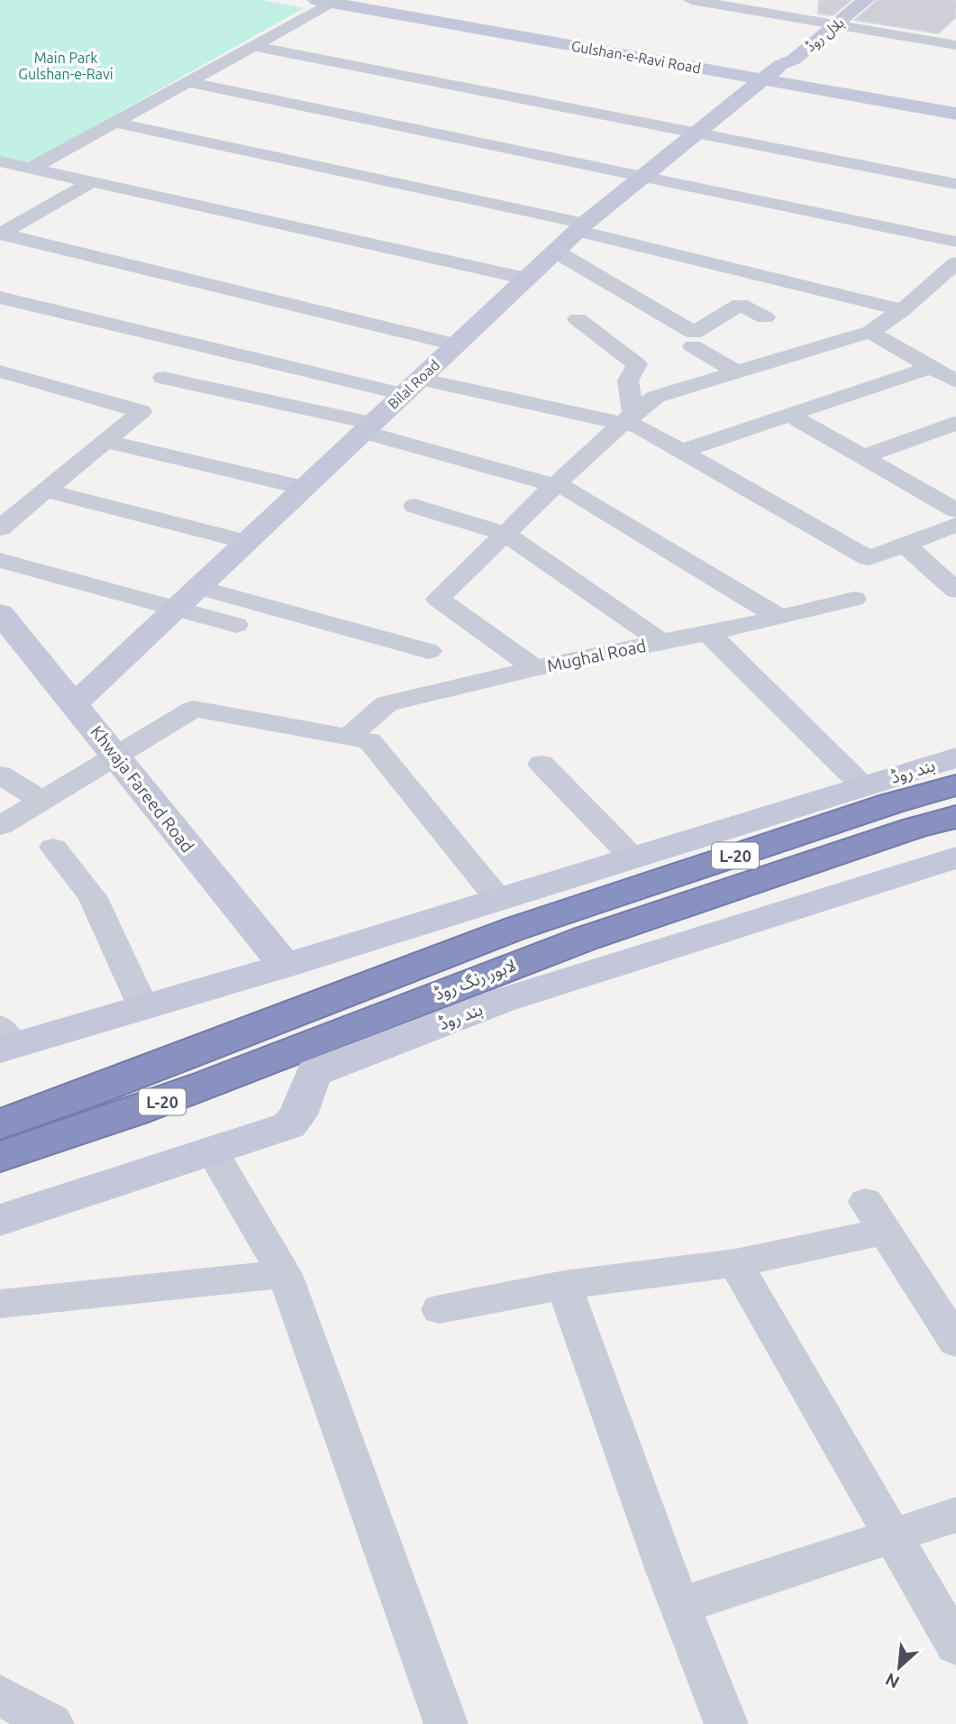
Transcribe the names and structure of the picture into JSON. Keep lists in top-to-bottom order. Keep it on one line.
{"streets":{"highway":["L-20","لاہور رنگ روڈ"],"main road":["بلال روڈ","Gulshan-e-Ravi Road","Bilal Road","بند روڈ","Khwaja Fareed Road"],"street":["Mughal Road"]},"crossings":[["بلال روڈ","Gulshan-e-Ravi Road"],["بلال روڈ","Bilal Road"],["Gulshan-e-Ravi Road","Bilal Road"],["Bilal Road","Khwaja Fareed Road"],["بند روڈ","Khwaja Fareed Road"],["بند روڈ","لاہور رنگ روڈ"]],"parks":["Main Park Gulshan-e-Ravi"],"north":"bottom left"}
